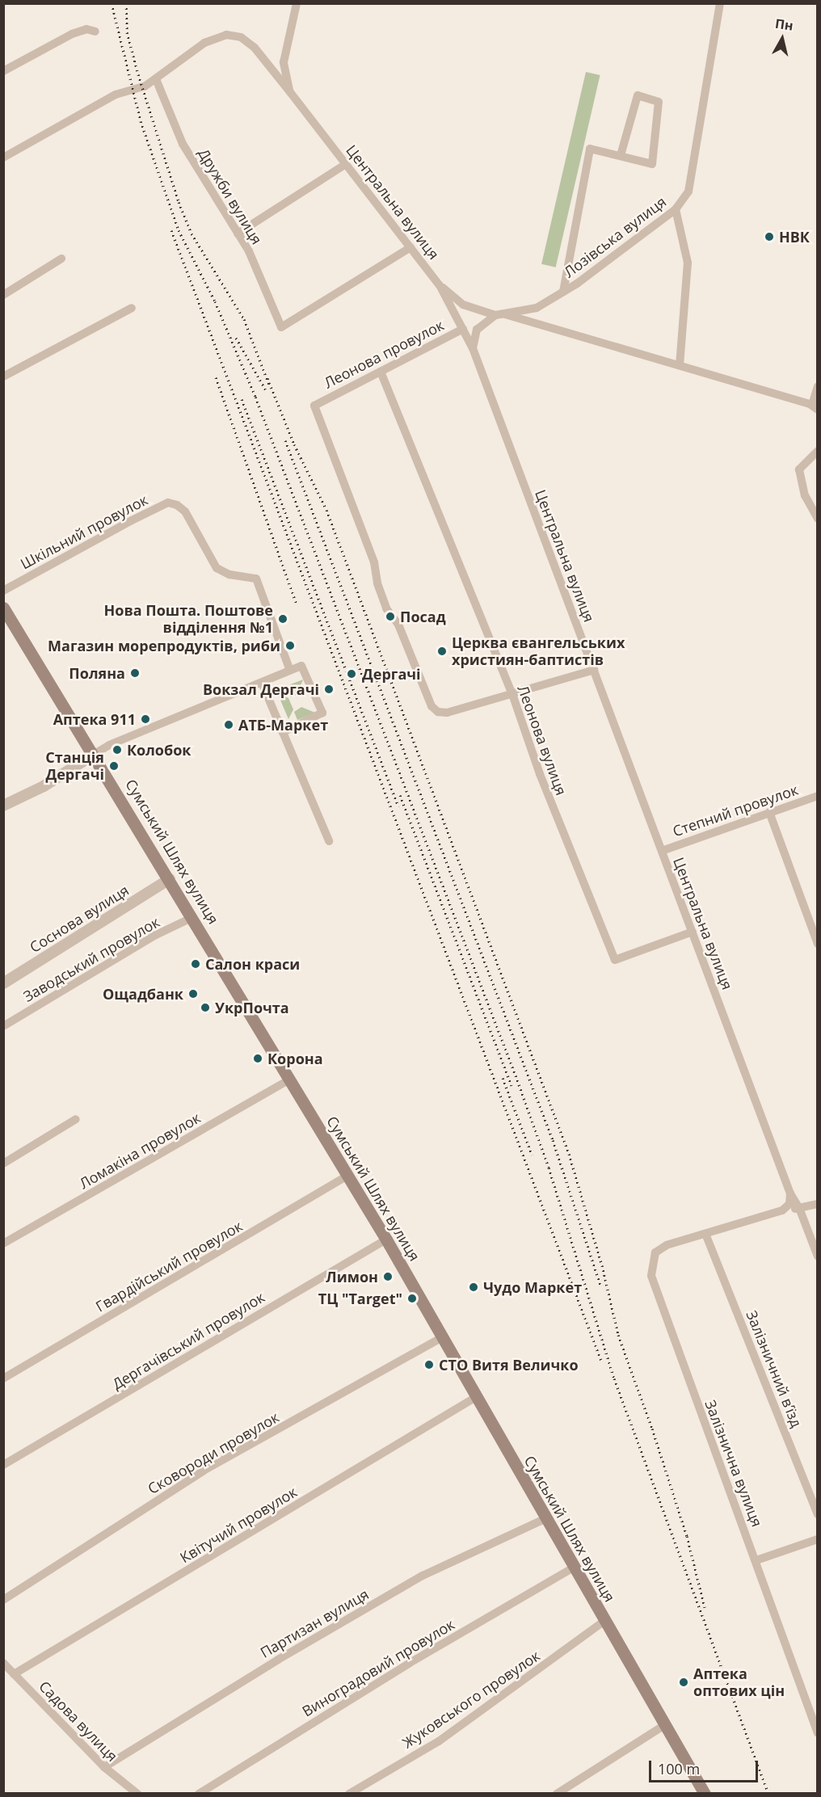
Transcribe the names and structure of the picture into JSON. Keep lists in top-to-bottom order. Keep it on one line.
{"streets":{"main road":["Сумський Шлях вулиця"],"street":["Дружби вулиця","Центральна вулиця","Лозівська вулиця","Леонова провулок","Шкільний провулок","Леонова вулиця","Степний провулок","Соснова вулиця","Заводський провулок","Ломакіна провулок","Гвардійський провулок","Дергачівський провулок","Залізничний в’їзд","Сковороди провулок","Залізнична вулиця","Квітучий провулок","Партизан вулиця","Виноградовий провулок","Жуковського провулок","Садова вулиця"]},"crossings":[["Дружби вулиця","Центральна вулиця"],["Центральна вулиця","Лозівська вулиця"],["Центральна вулиця","Леонова провулок"],["Центральна вулиця","Леонова вулиця"],["Центральна вулиця","Степний провулок"],["Леонова провулок","Леонова вулиця"],["Сумський Шлях вулиця","Соснова вулиця"],["Сумський Шлях вулиця","Заводський провулок"],["Сумський Шлях вулиця","Ломакіна провулок"],["Сумський Шлях вулиця","Гвардійський провулок"],["Сумський Шлях вулиця","Дергачівський провулок"],["Сумський Шлях вулиця","Сковороди провулок"],["Сумський Шлях вулиця","Квітучий провулок"],["Сумський Шлях вулиця","Партизан вулиця"],["Сумський Шлях вулиця","Виноградовий провулок"],["Сумський Шлях вулиця","Жуковського провулок"],["Залізничний в’їзд","Залізнична вулиця"],["Квітучий провулок","Садова вулиця"],["Партизан вулиця","Садова вулиця"]],"places":["НВК","Посад","Нова Пошта. Поштове відділення №1","Магазин морепродуктів, риби","Церква євангельських християн-баптистів","Поляна","Дергачі","Вокзал Дергачі","Аптека 911","АТБ-Маркет","Колобок","Станція Дергачі","Салон краси","Ощадбанк","УкрПочта","Корона","Лимон","Чудо Маркет","ТЦ \"Target\"","СТО Витя Величко","Аптека оптових цін"],"scale_bar":"100 m","north":"top"}
